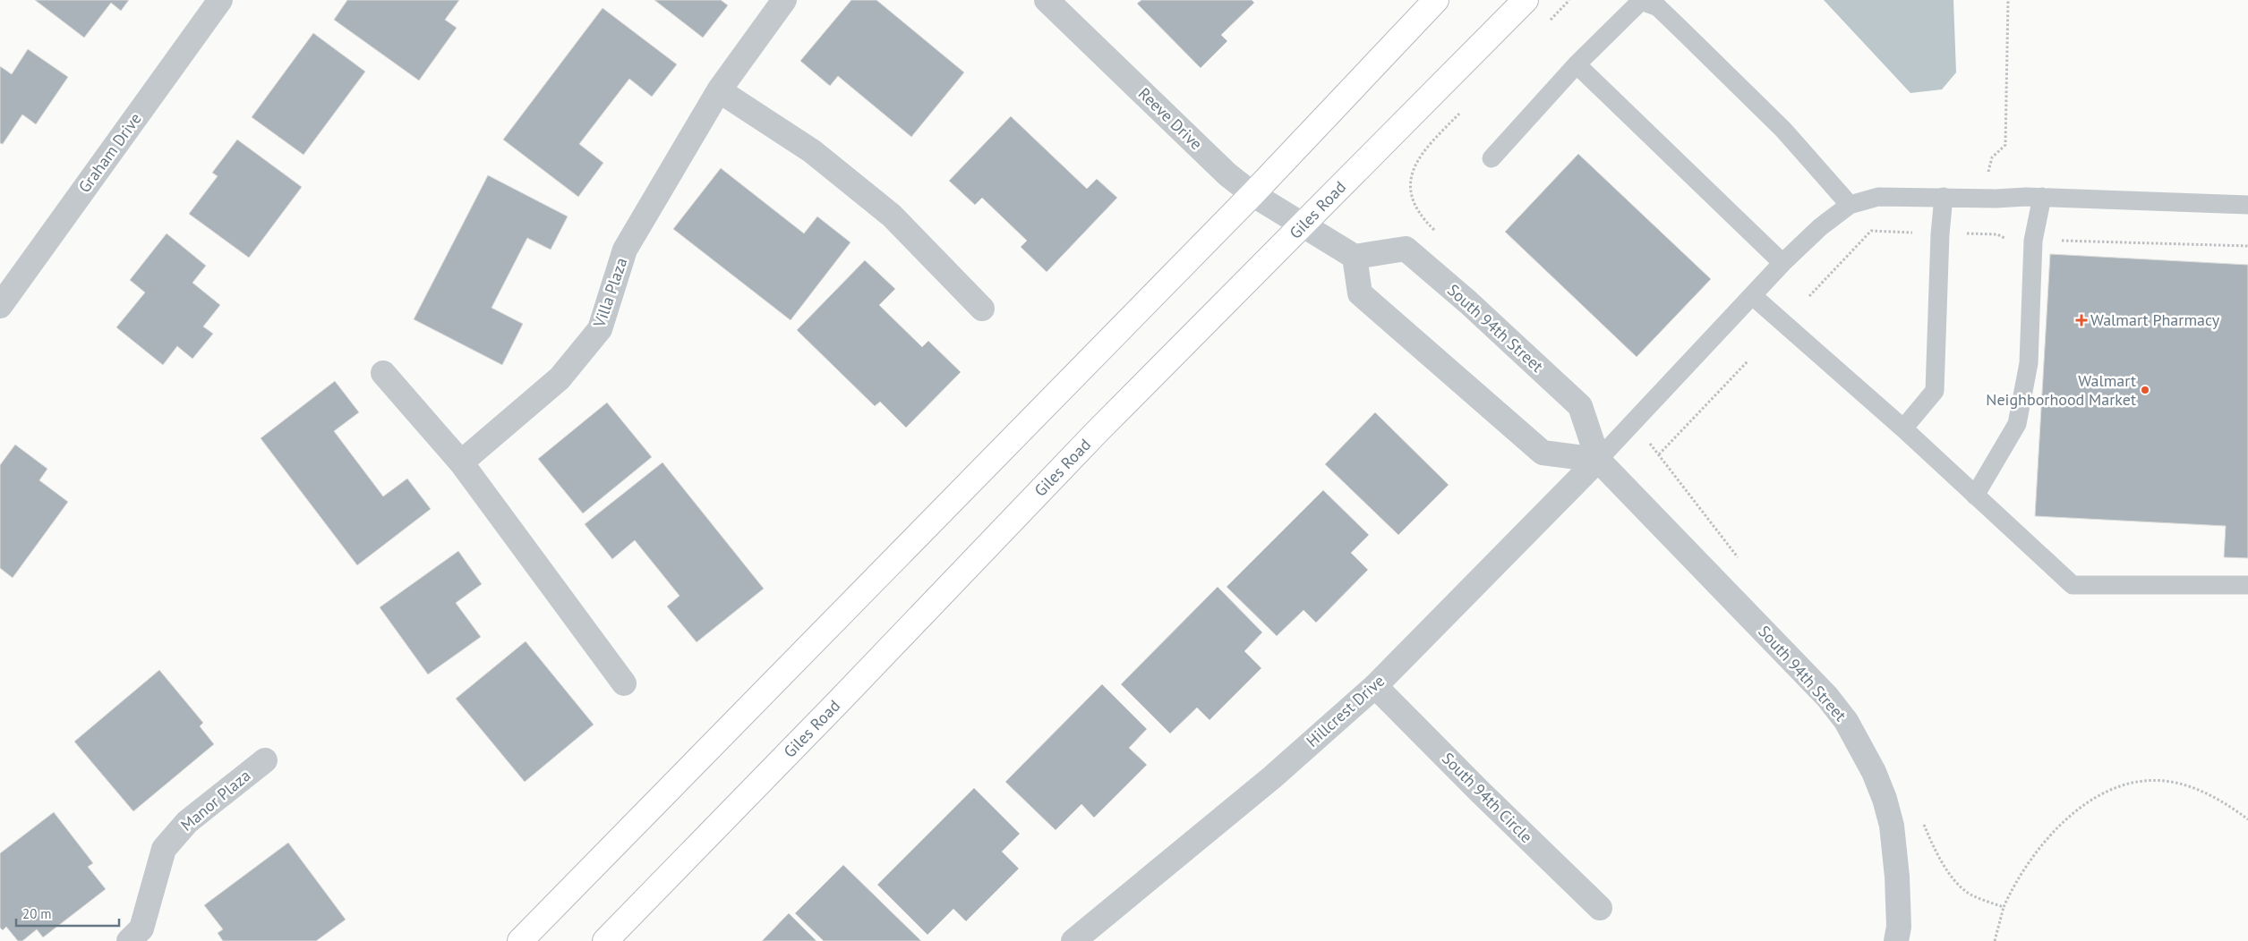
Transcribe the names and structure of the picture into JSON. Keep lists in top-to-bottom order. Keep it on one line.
{"streets":{"main road":["Giles Road"],"street":["Reeve Drive","Graham Drive","Villa Plaza","South 94th Street","Hillcrest Drive","South 94th Circle","Manor Plaza"]},"crossings":[["Reeve Drive","Giles Road"],["South 94th Street","Hillcrest Drive"],["Hillcrest Drive","South 94th Circle"]],"places":{"health":["Walmart Pharmacy"],"other":["Walmart Neighborhood Market"]},"scale_bar":"20 m"}
